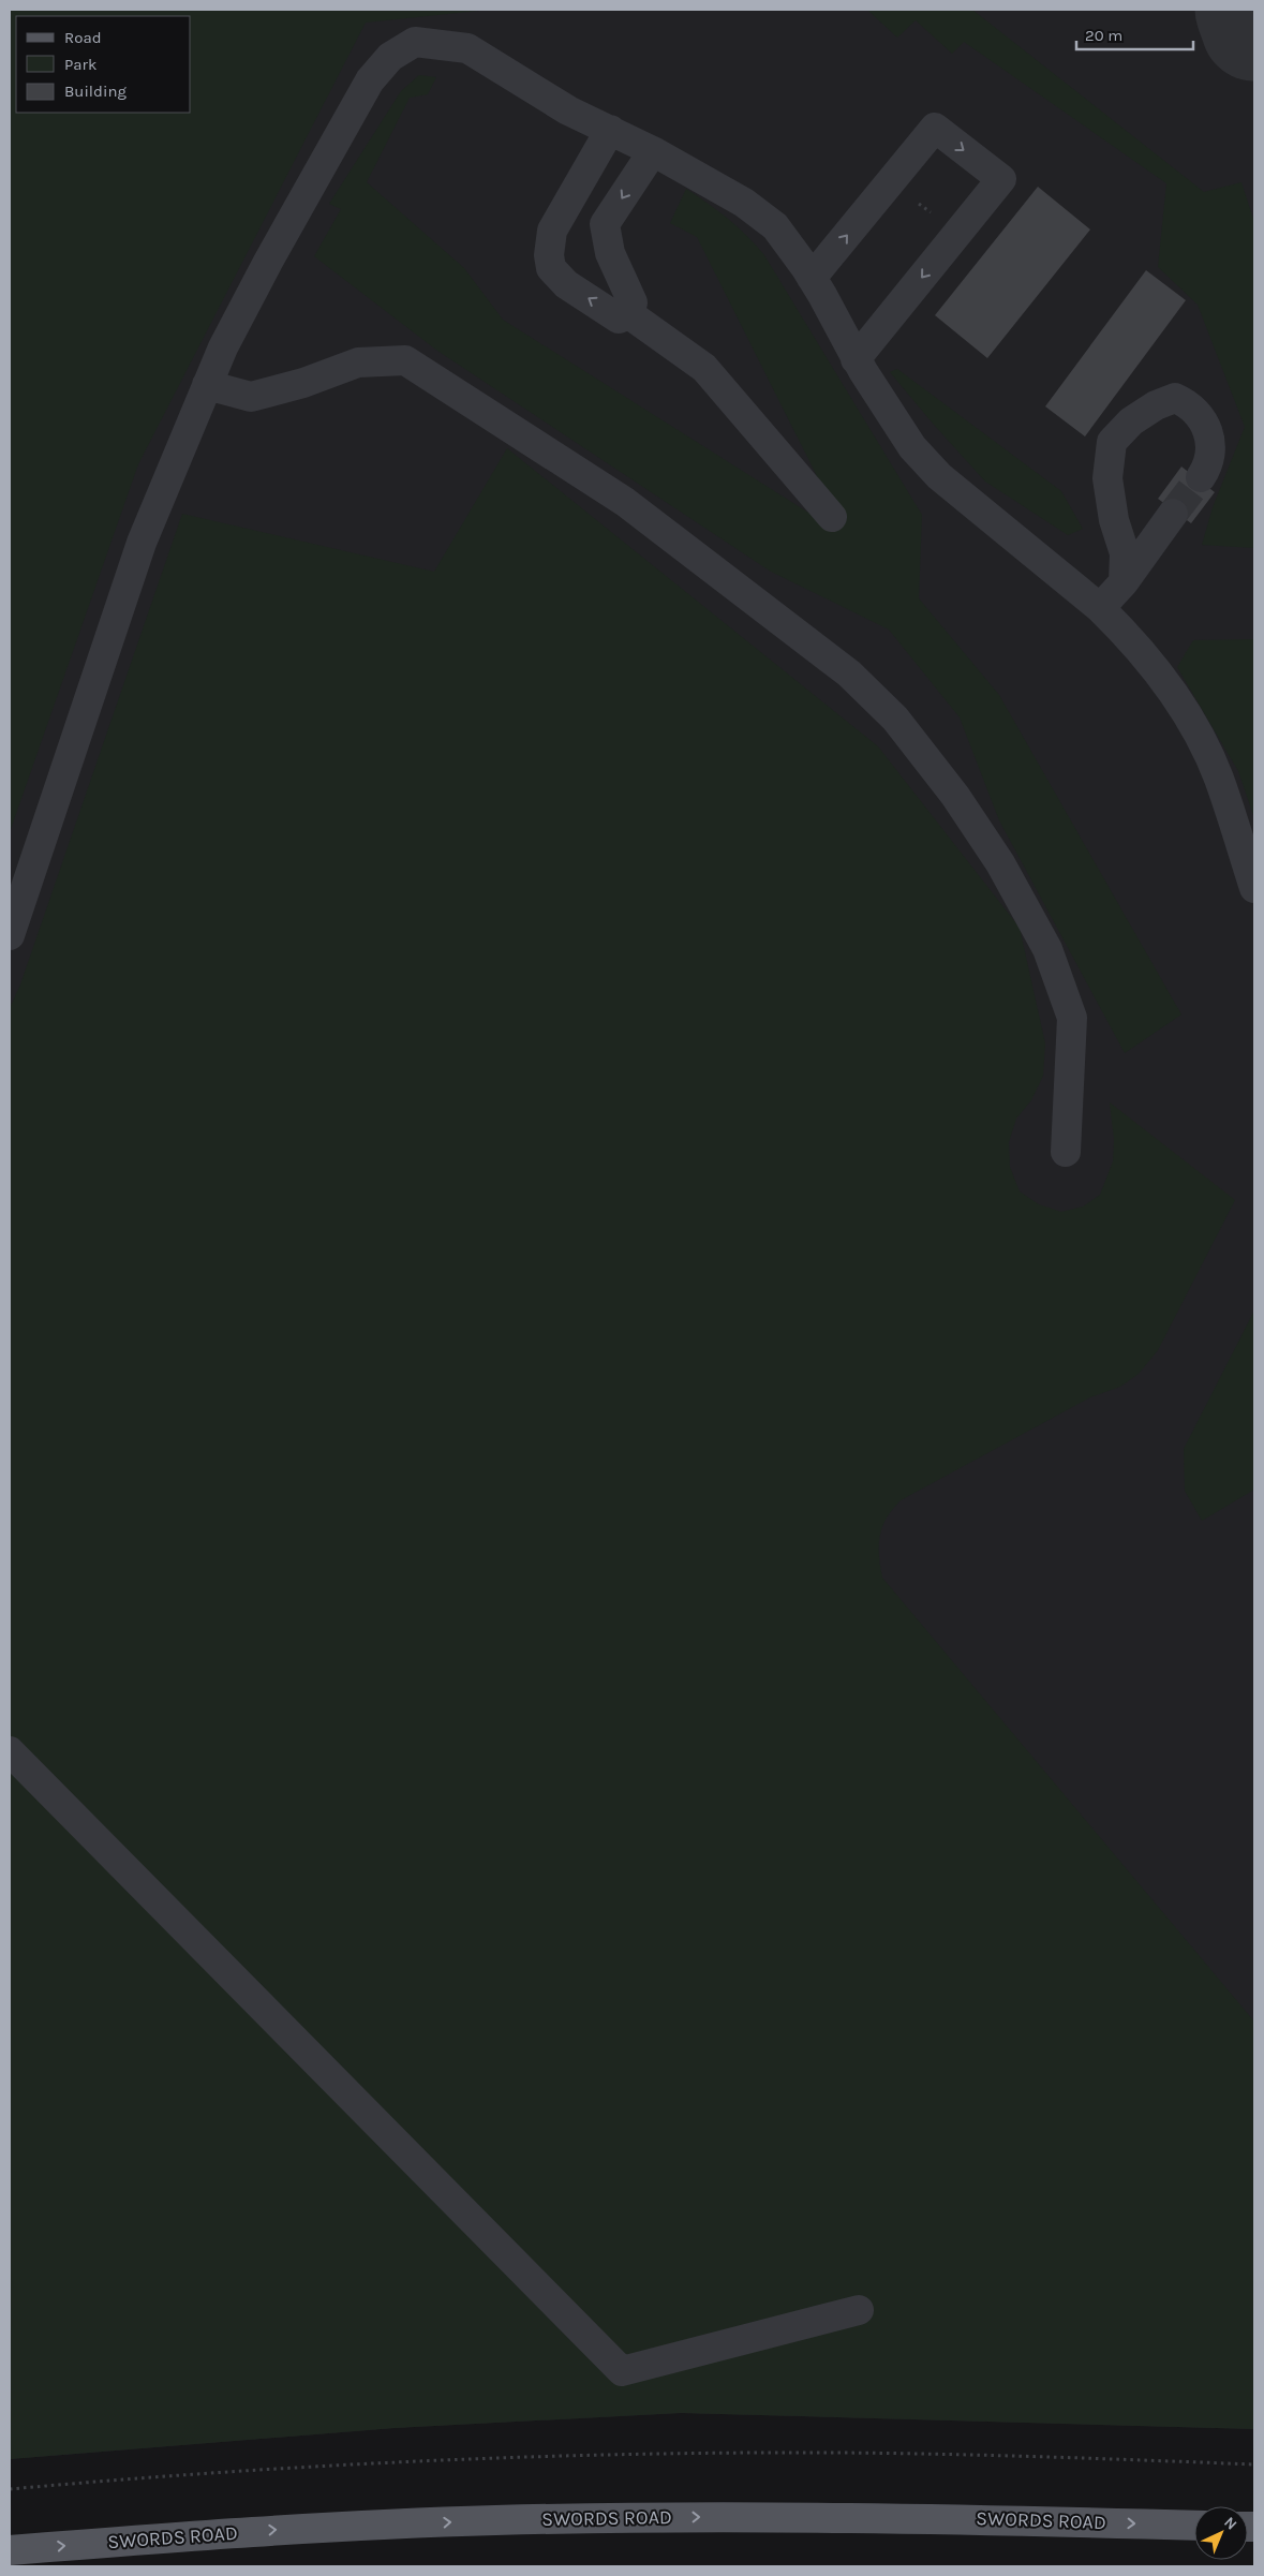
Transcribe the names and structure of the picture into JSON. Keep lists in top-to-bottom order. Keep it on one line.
{"streets":{"main road":["SWORDS ROAD"]},"one_way":["SWORDS ROAD"],"legend":["Road","Park","Building"],"scale_bar":"20 m","north":"top right"}
